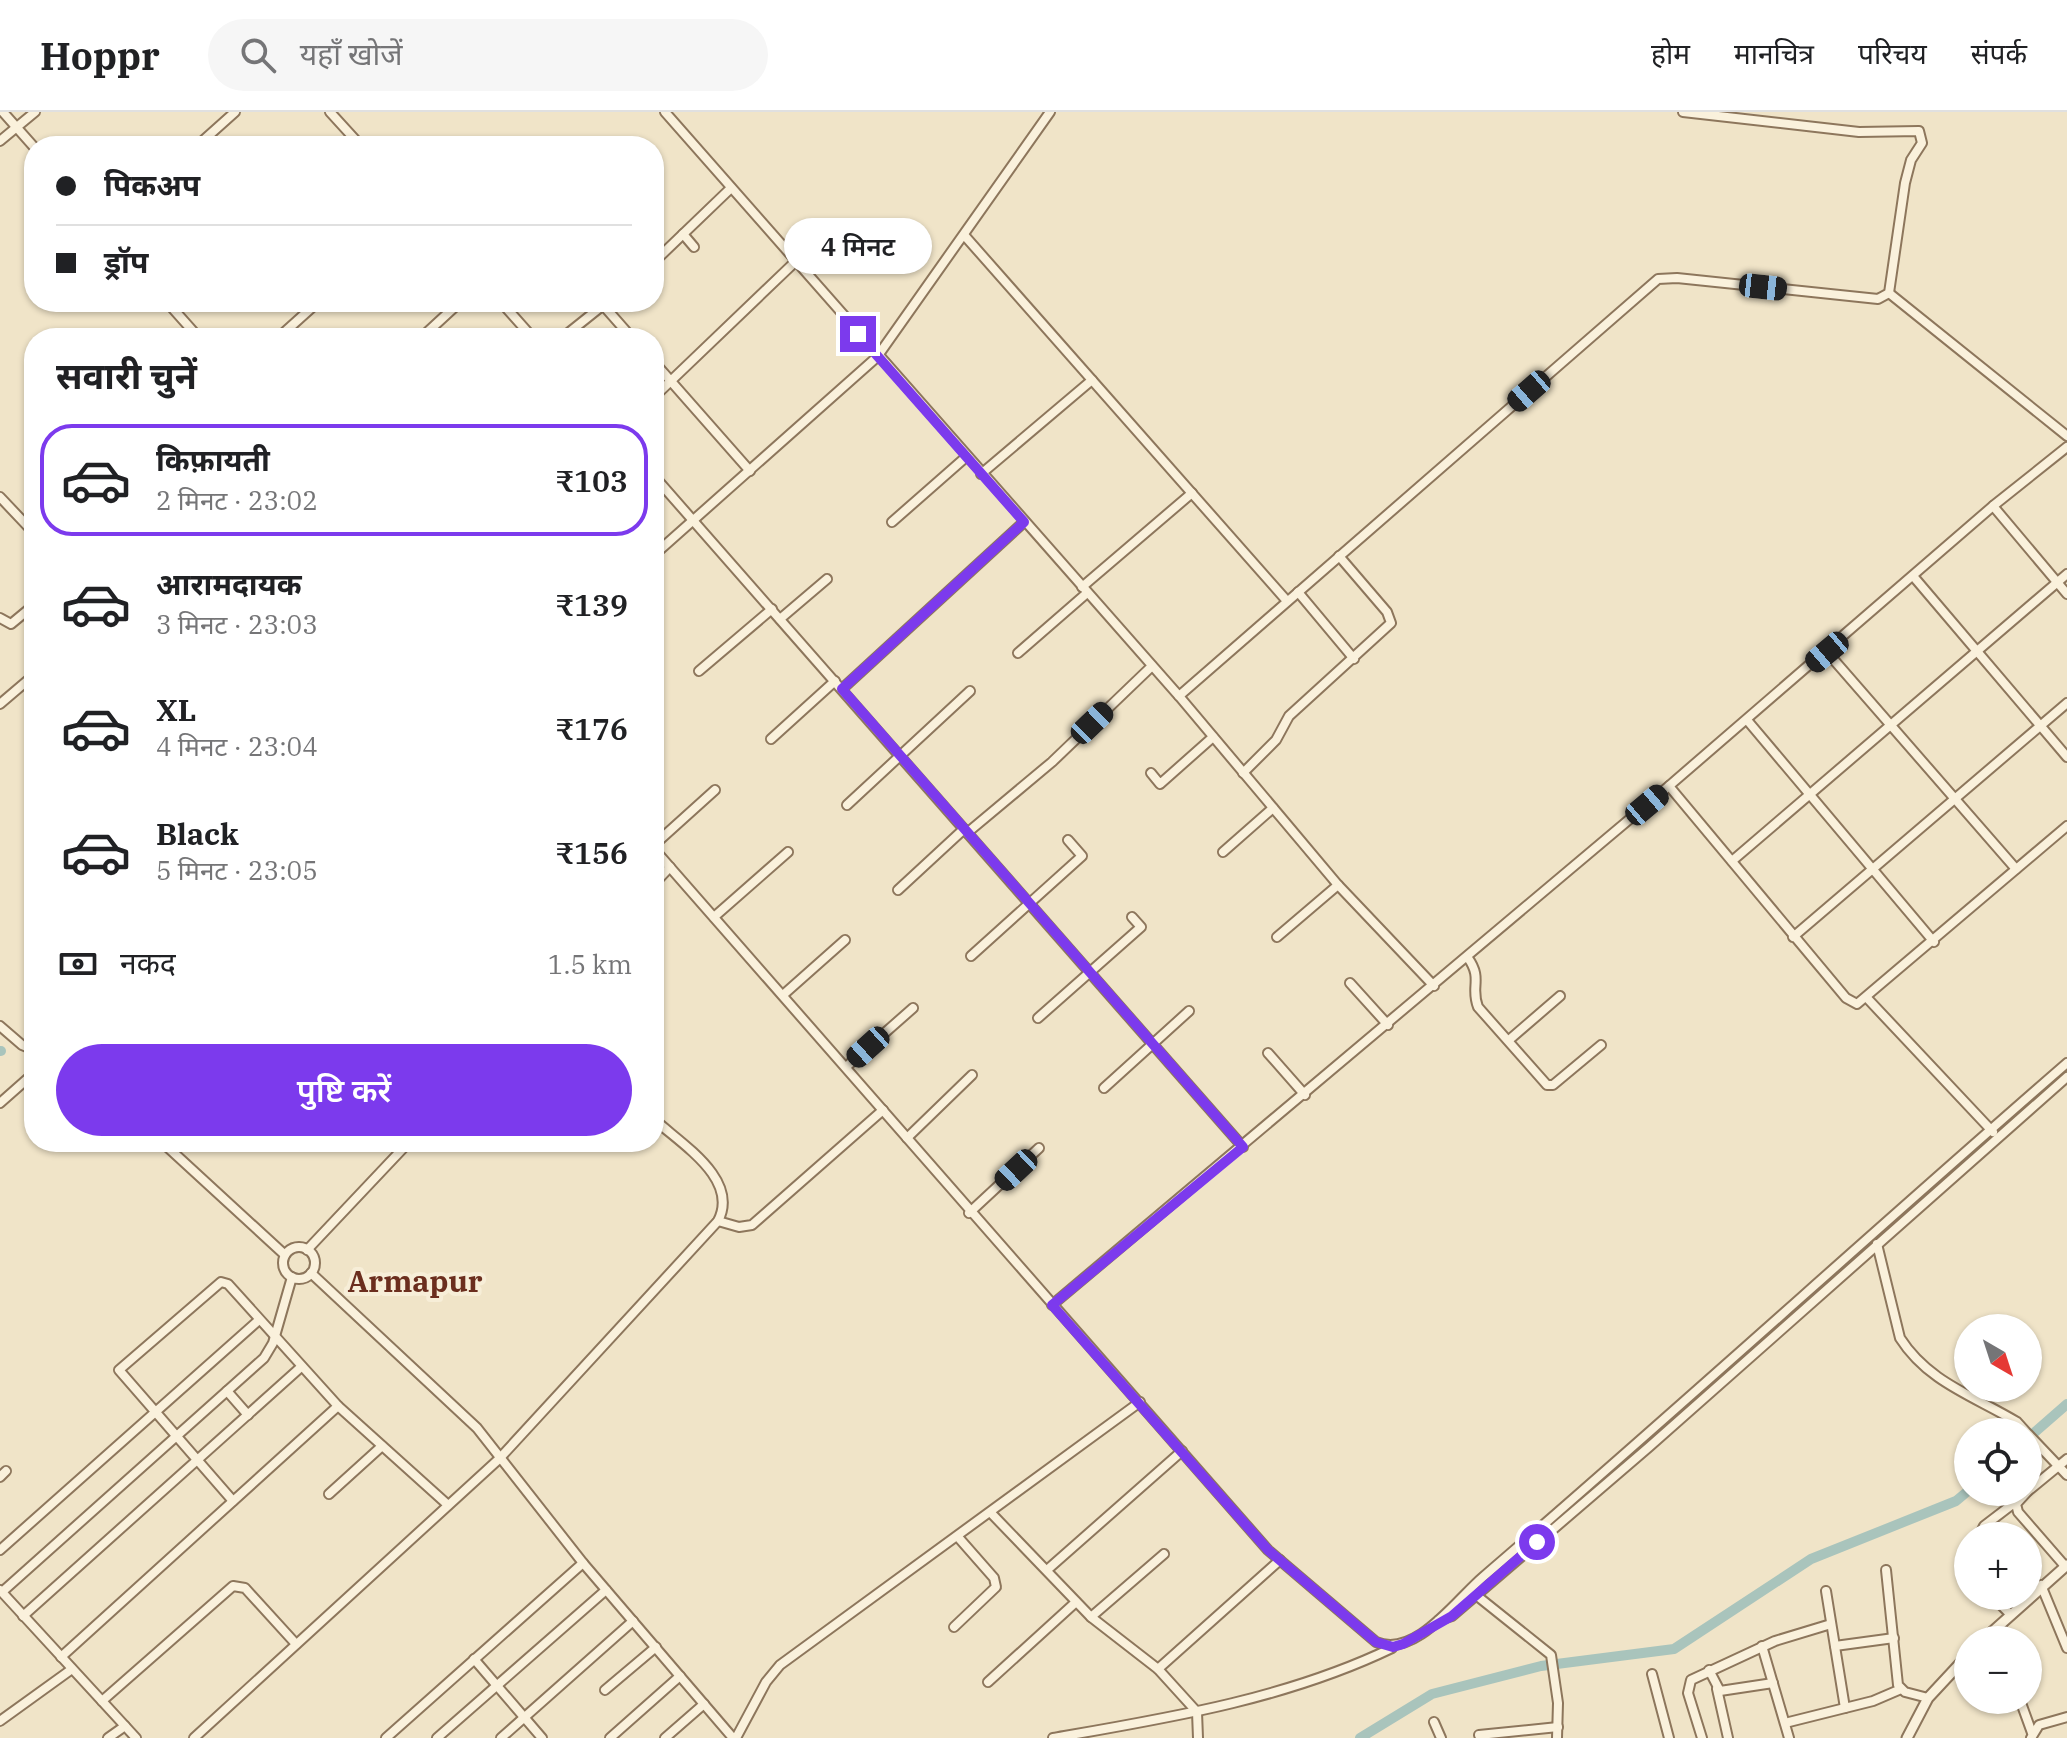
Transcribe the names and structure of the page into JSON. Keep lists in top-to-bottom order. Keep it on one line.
{"districts":["Armapur"],"north":"bottom right","page":{"header":"Hoppr","search":"यहाँ खोजें","nav":["होम","मानचित्र","परिचय","संपर्क"],"banner":["पिकअप","ड्रॉप"],"bubble":"4 मिनट","heading":"सवारी चुनें","list":[{"name":"किफ़ायती","note":"2 मिनट · 23:02","value":"₹103"},{"name":"आरामदायक","note":"3 मिनट · 23:03","value":"₹139"},{"name":"XL","note":"4 मिनट · 23:04","value":"₹176"},{"name":"Black","note":"5 मिनट · 23:05","value":"₹156"}],"pay":["नकद","1.5 km"],"buttons":"पुष्टि करें","map_buttons":["+","−"]}}
